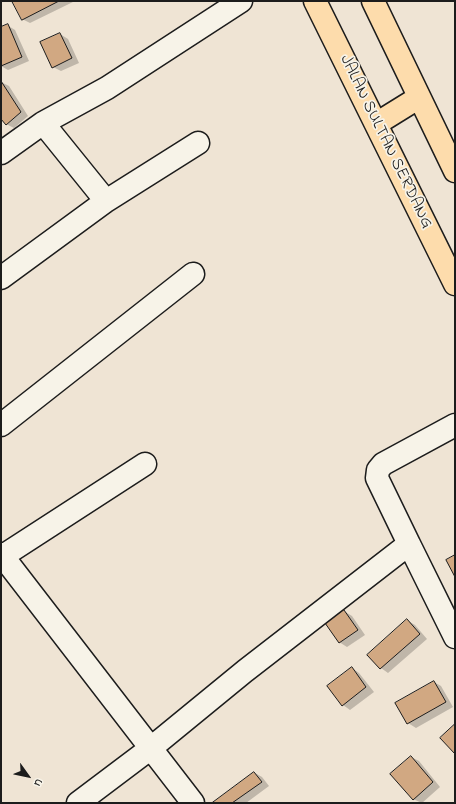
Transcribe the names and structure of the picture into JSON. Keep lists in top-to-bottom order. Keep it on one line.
{"streets":{"highway":["JALAN SULTAN SERDANG"]},"north":"bottom right"}
